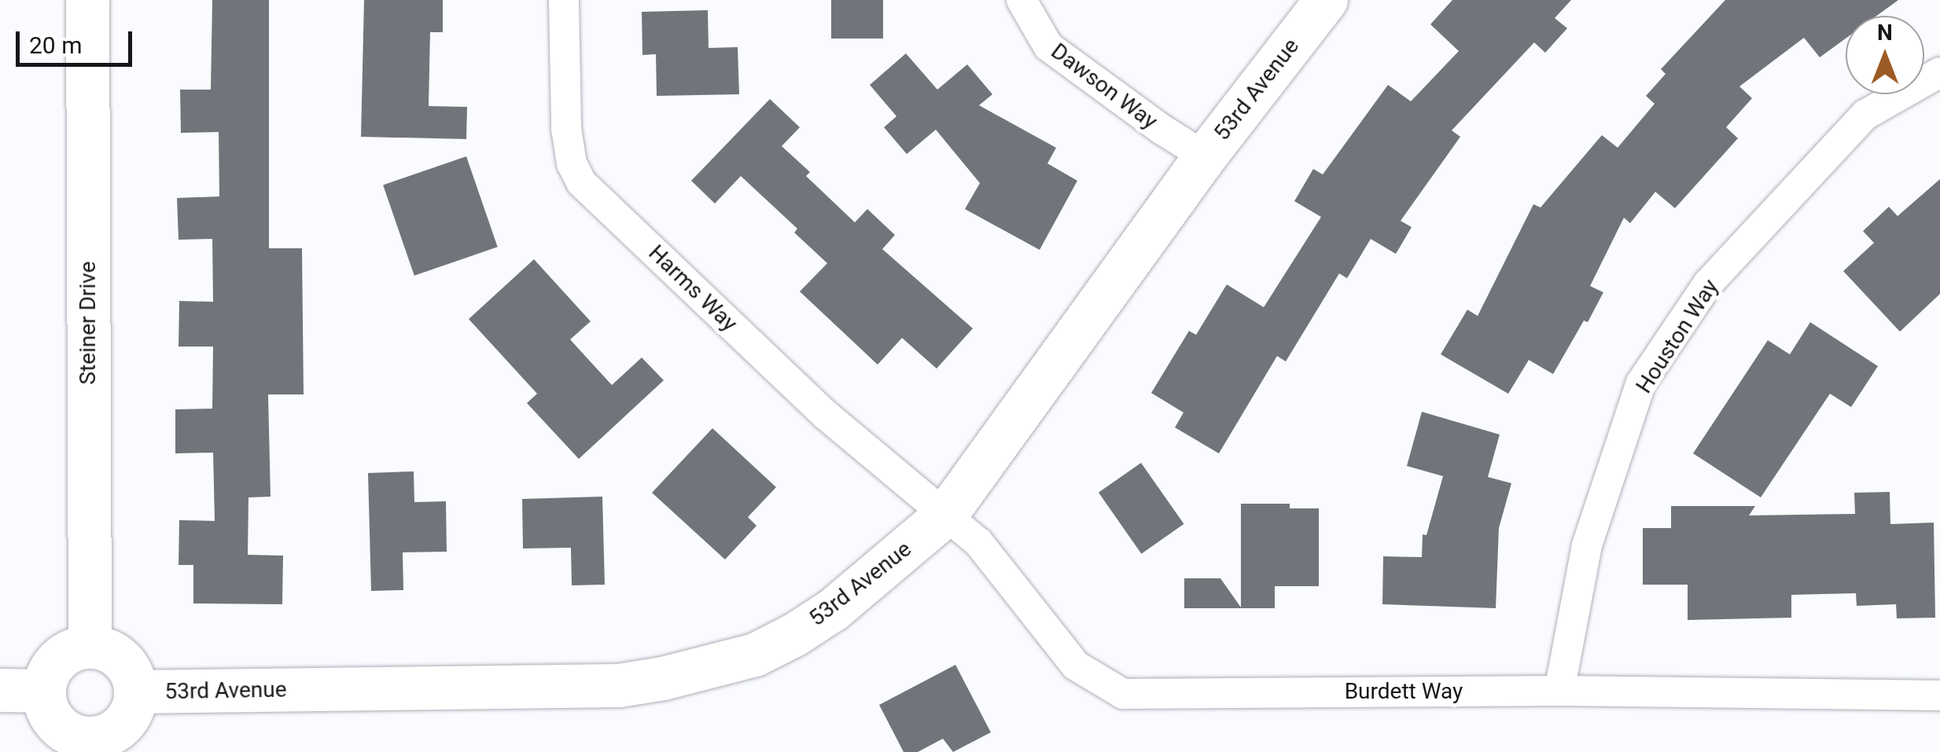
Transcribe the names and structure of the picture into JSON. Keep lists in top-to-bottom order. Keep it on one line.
{"streets":{"street":["Dawson Way","53rd Avenue","Harms Way","Steiner Drive","Houston Way","Burdett Way"]},"crossings":[["Dawson Way","53rd Avenue"],["53rd Avenue","Harms Way"],["53rd Avenue","Steiner Drive"],["53rd Avenue","Burdett Way"],["Harms Way","Burdett Way"],["Houston Way","Burdett Way"]],"scale_bar":"20 m","north":"top"}
